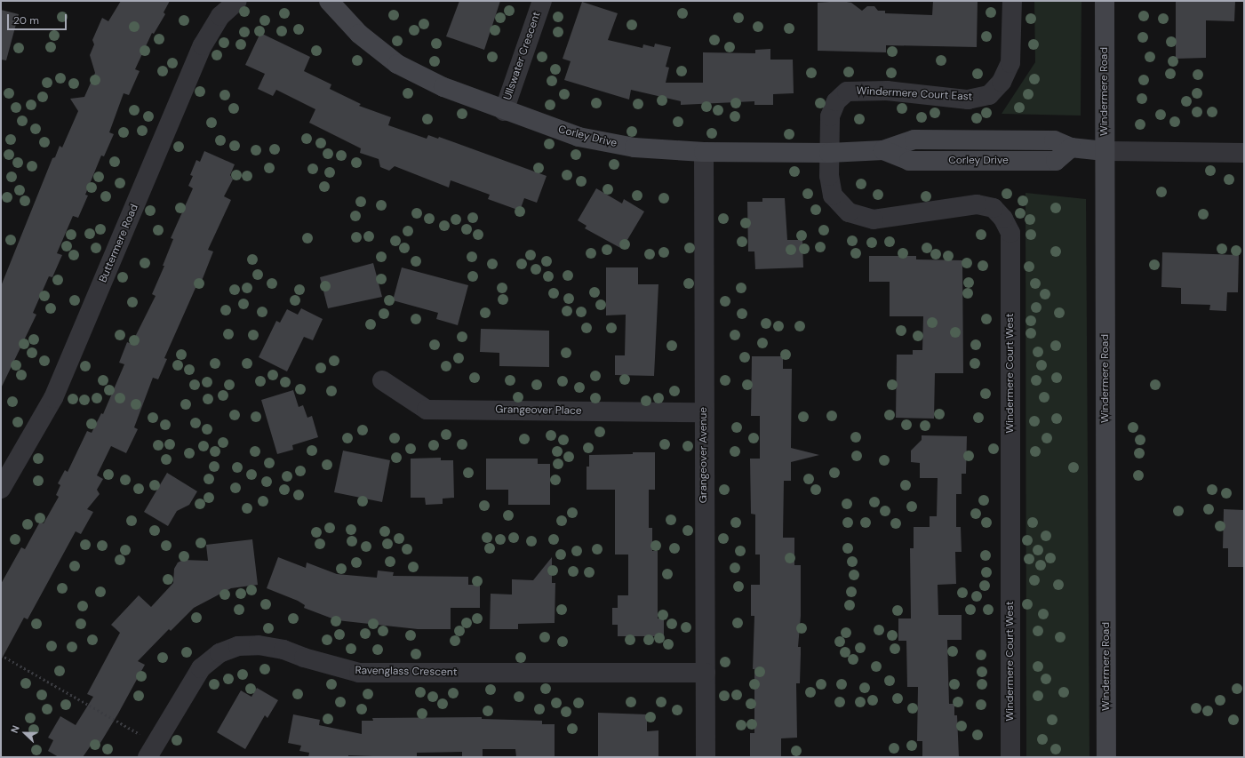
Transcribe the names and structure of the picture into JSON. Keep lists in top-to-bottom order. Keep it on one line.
{"streets":{"street":["Ullswater Crescent","Windermere Road","Windermere Court East","Corley Drive","Buttermere Road","Windermere Court West","Grangeover Place","Grangeover Avenue","Ravenglass Crescent"]},"crossings":[["Ullswater Crescent","Corley Drive"],["Windermere Road","Corley Drive"],["Windermere Court East","Corley Drive"],["Windermere Court East","Windermere Court West"],["Corley Drive","Windermere Court West"],["Corley Drive","Grangeover Avenue"],["Grangeover Place","Grangeover Avenue"],["Grangeover Avenue","Ravenglass Crescent"]],"scale_bar":"20 m","north":"left"}
